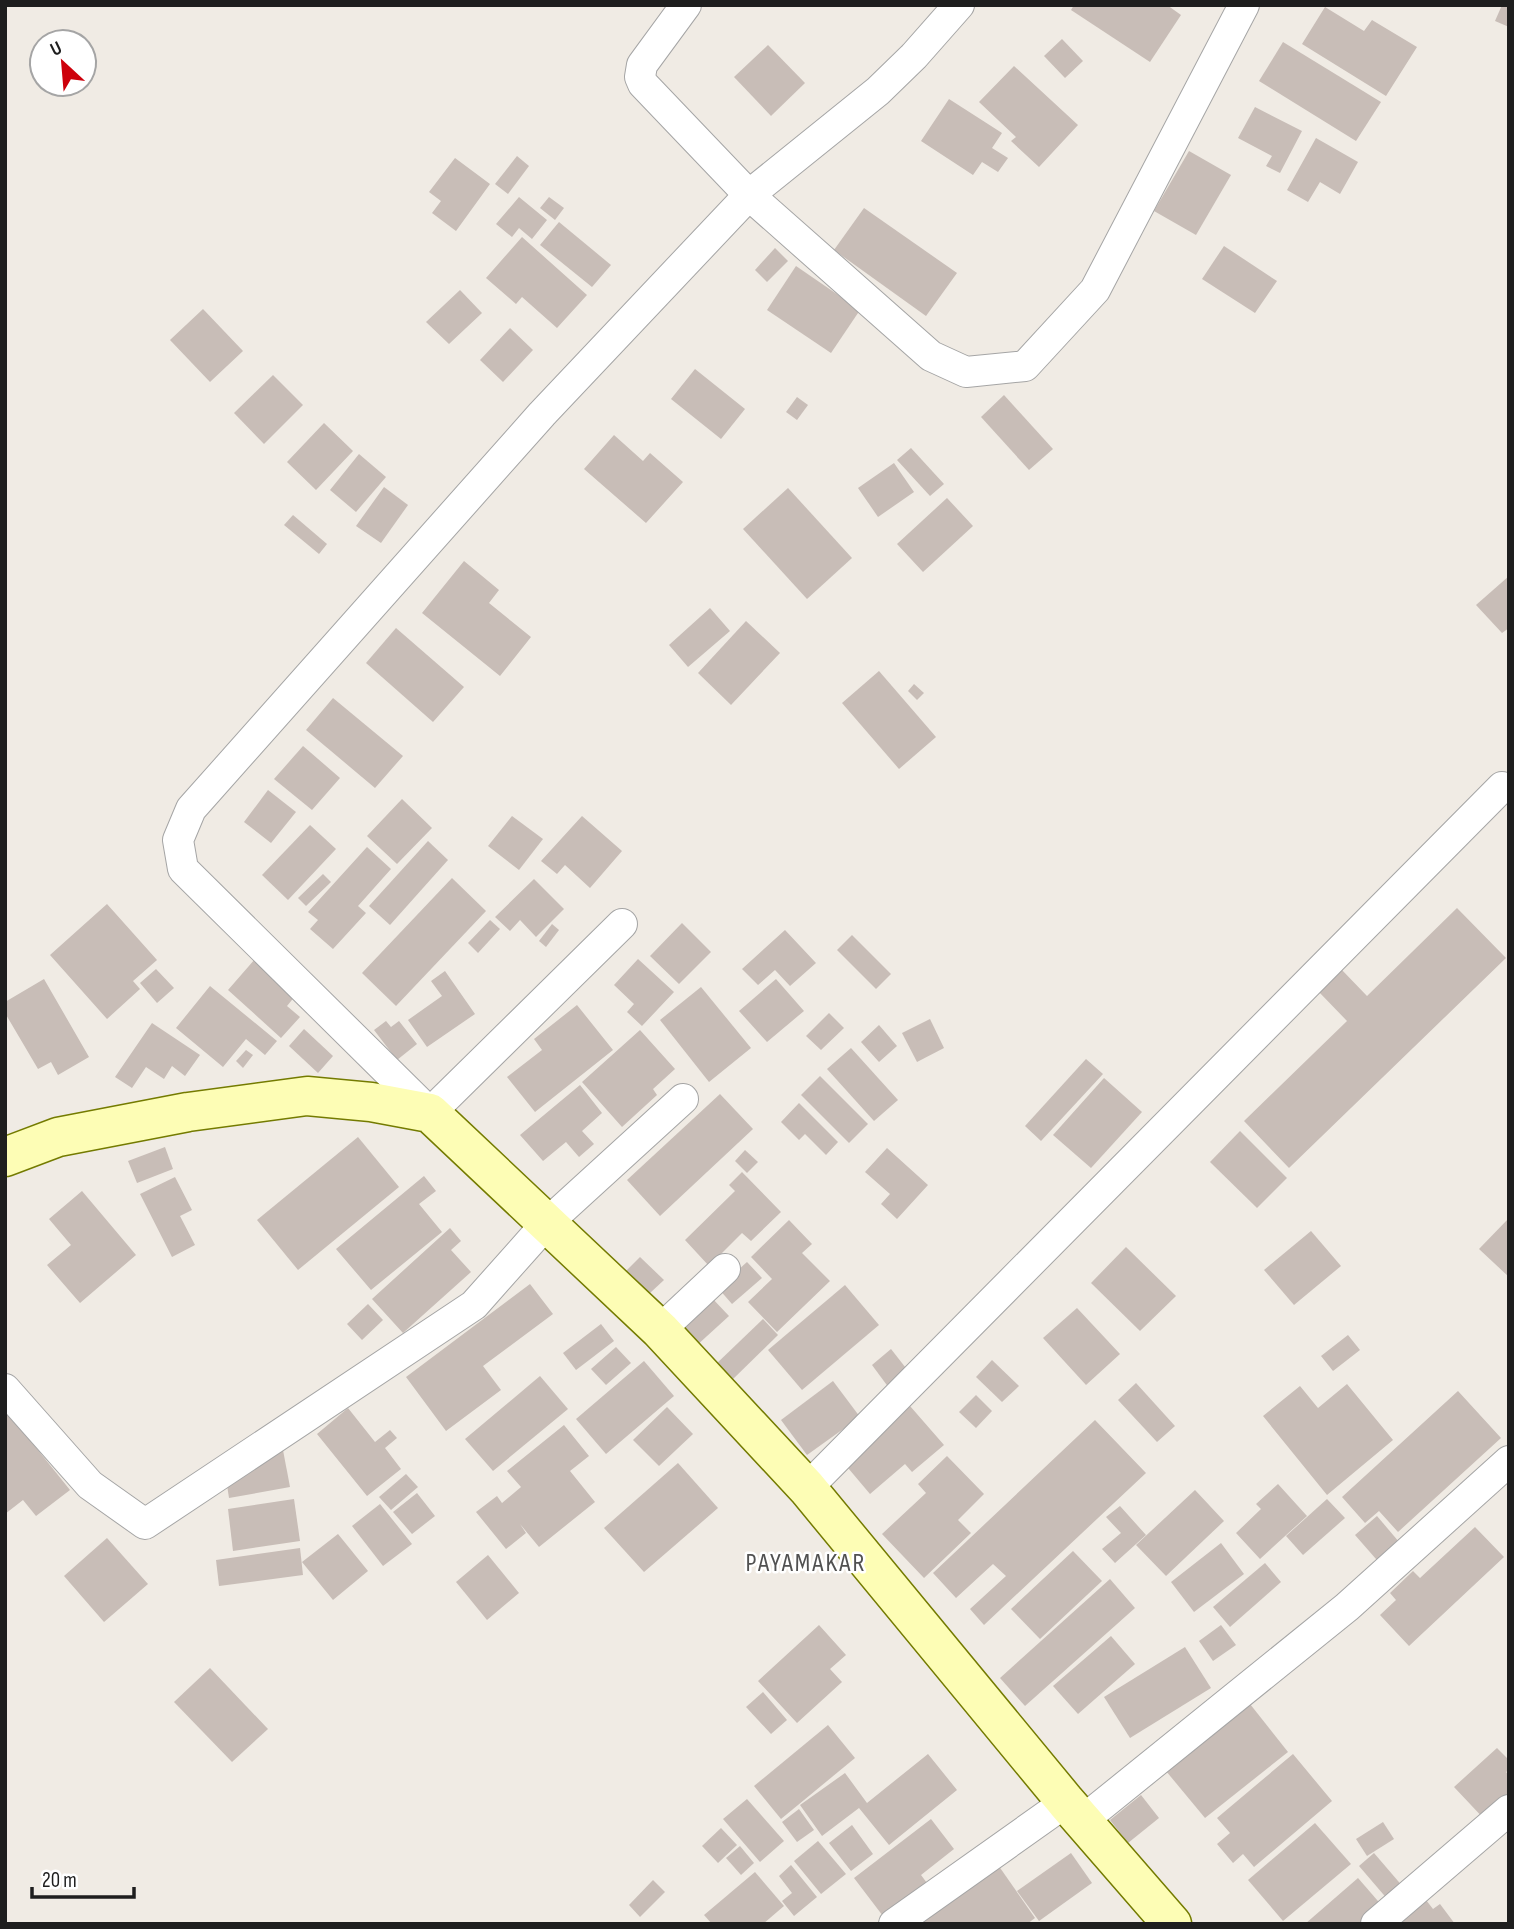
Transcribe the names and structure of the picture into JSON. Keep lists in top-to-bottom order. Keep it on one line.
{"districts":["PAYAMAKAR"],"scale_bar":"20 m","north":"top left"}
